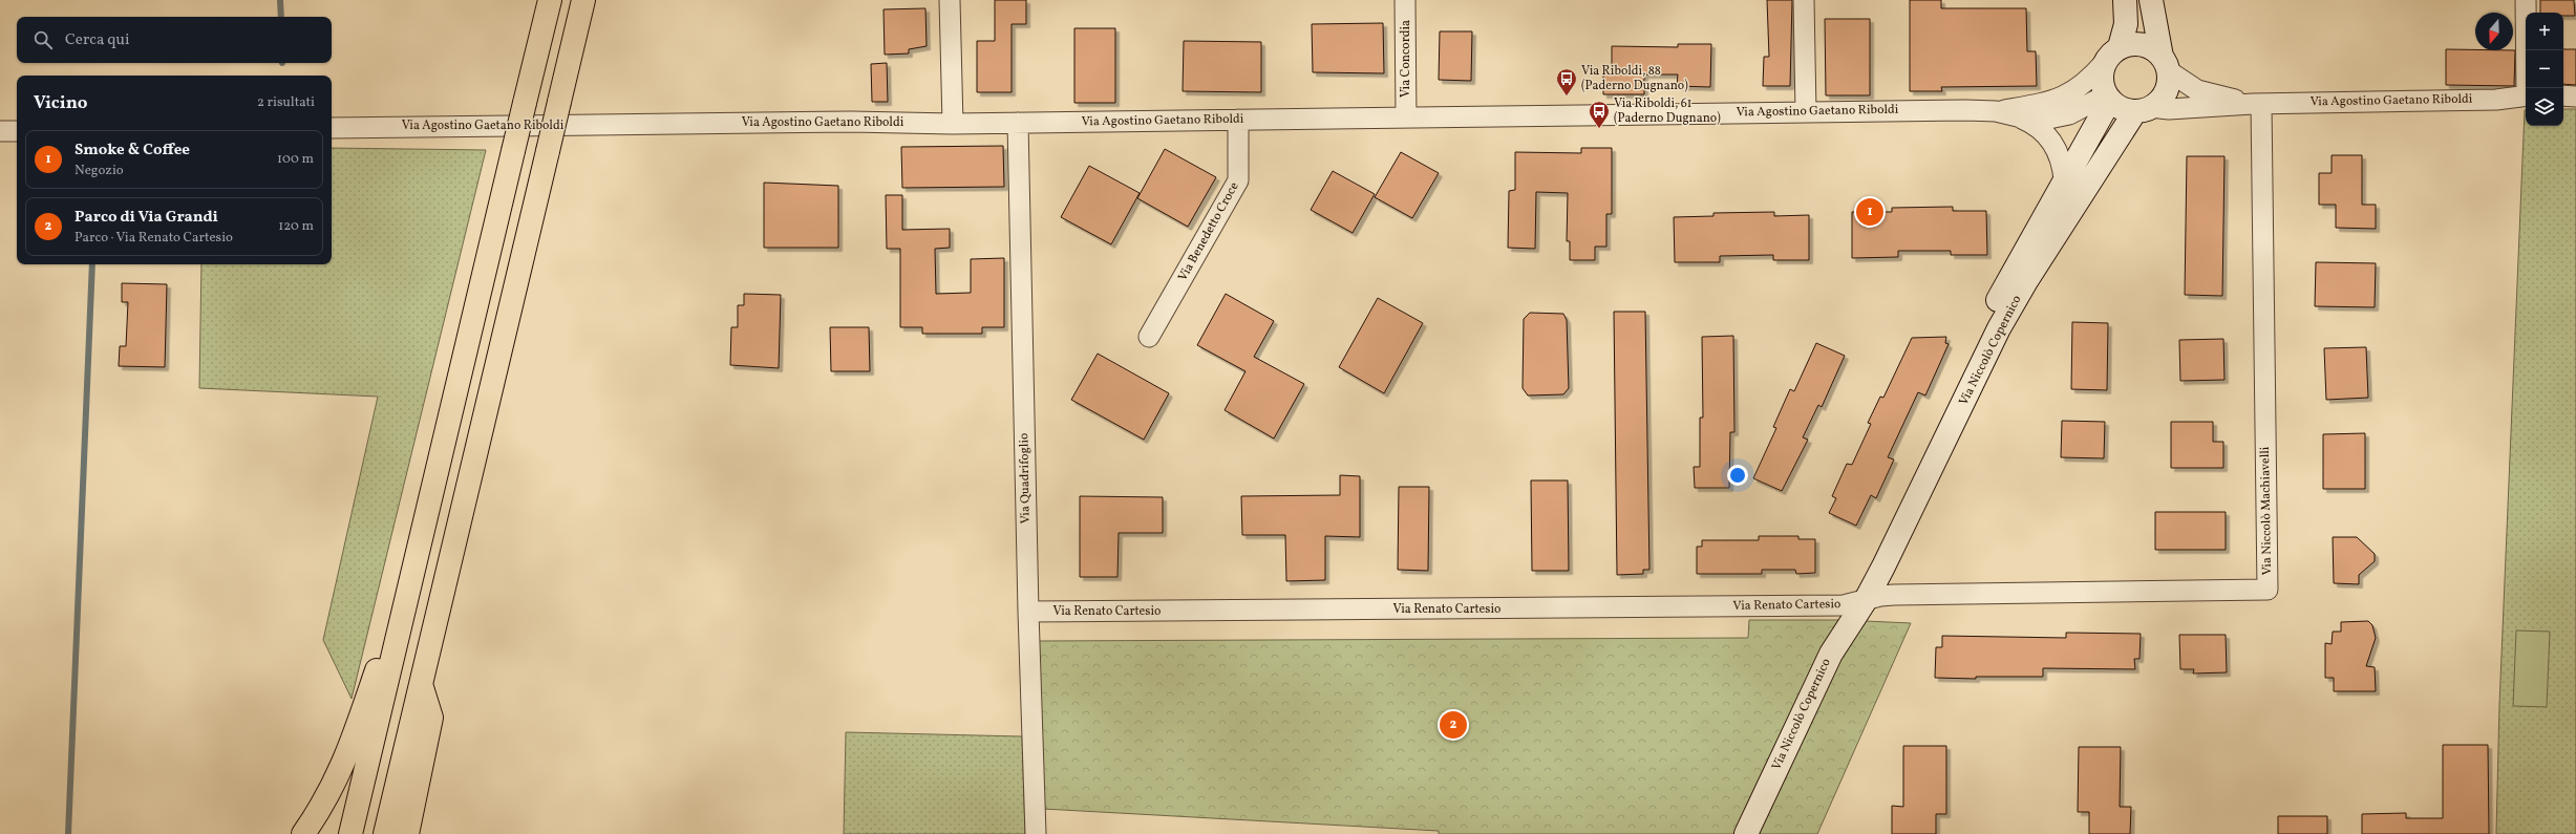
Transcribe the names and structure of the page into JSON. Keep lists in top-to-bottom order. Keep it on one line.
{"streets":{"street":["Via Concordia","Via Agostino Gaetano Riboldi","Via Benedetto Croce","Via Niccolò Copernico","Via Quadrifoglio","Via Niccolò Machiavelli","Via Renato Cartesio"]},"crossings":[["Via Concordia","Via Agostino Gaetano Riboldi"],["Via Agostino Gaetano Riboldi","Via Benedetto Croce"],["Via Agostino Gaetano Riboldi","Via Niccolò Copernico"],["Via Agostino Gaetano Riboldi","Via Quadrifoglio"],["Via Agostino Gaetano Riboldi","Via Niccolò Machiavelli"],["Via Niccolò Copernico","Via Niccolò Machiavelli"],["Via Niccolò Copernico","Via Renato Cartesio"],["Via Quadrifoglio","Via Renato Cartesio"],["Via Niccolò Machiavelli","Via Renato Cartesio"]],"places":{"bus stop":["Via Riboldi, 88 (Paderno Dugnano)","Via Riboldi, 61 (Paderno Dugnano)"]},"north":"bottom","page":{"map_buttons":["+","−"],"search":"Cerca qui","heading":["Vicino","2 risultati"],"list":[{"mark":"1","name":"Smoke & Coffee","note":"Negozio","value":"100 m"},{"mark":"2","name":"Parco di Via Grandi","note":"Parco · Via Renato Cartesio","value":"120 m"}],"pins":["1","2"]}}
